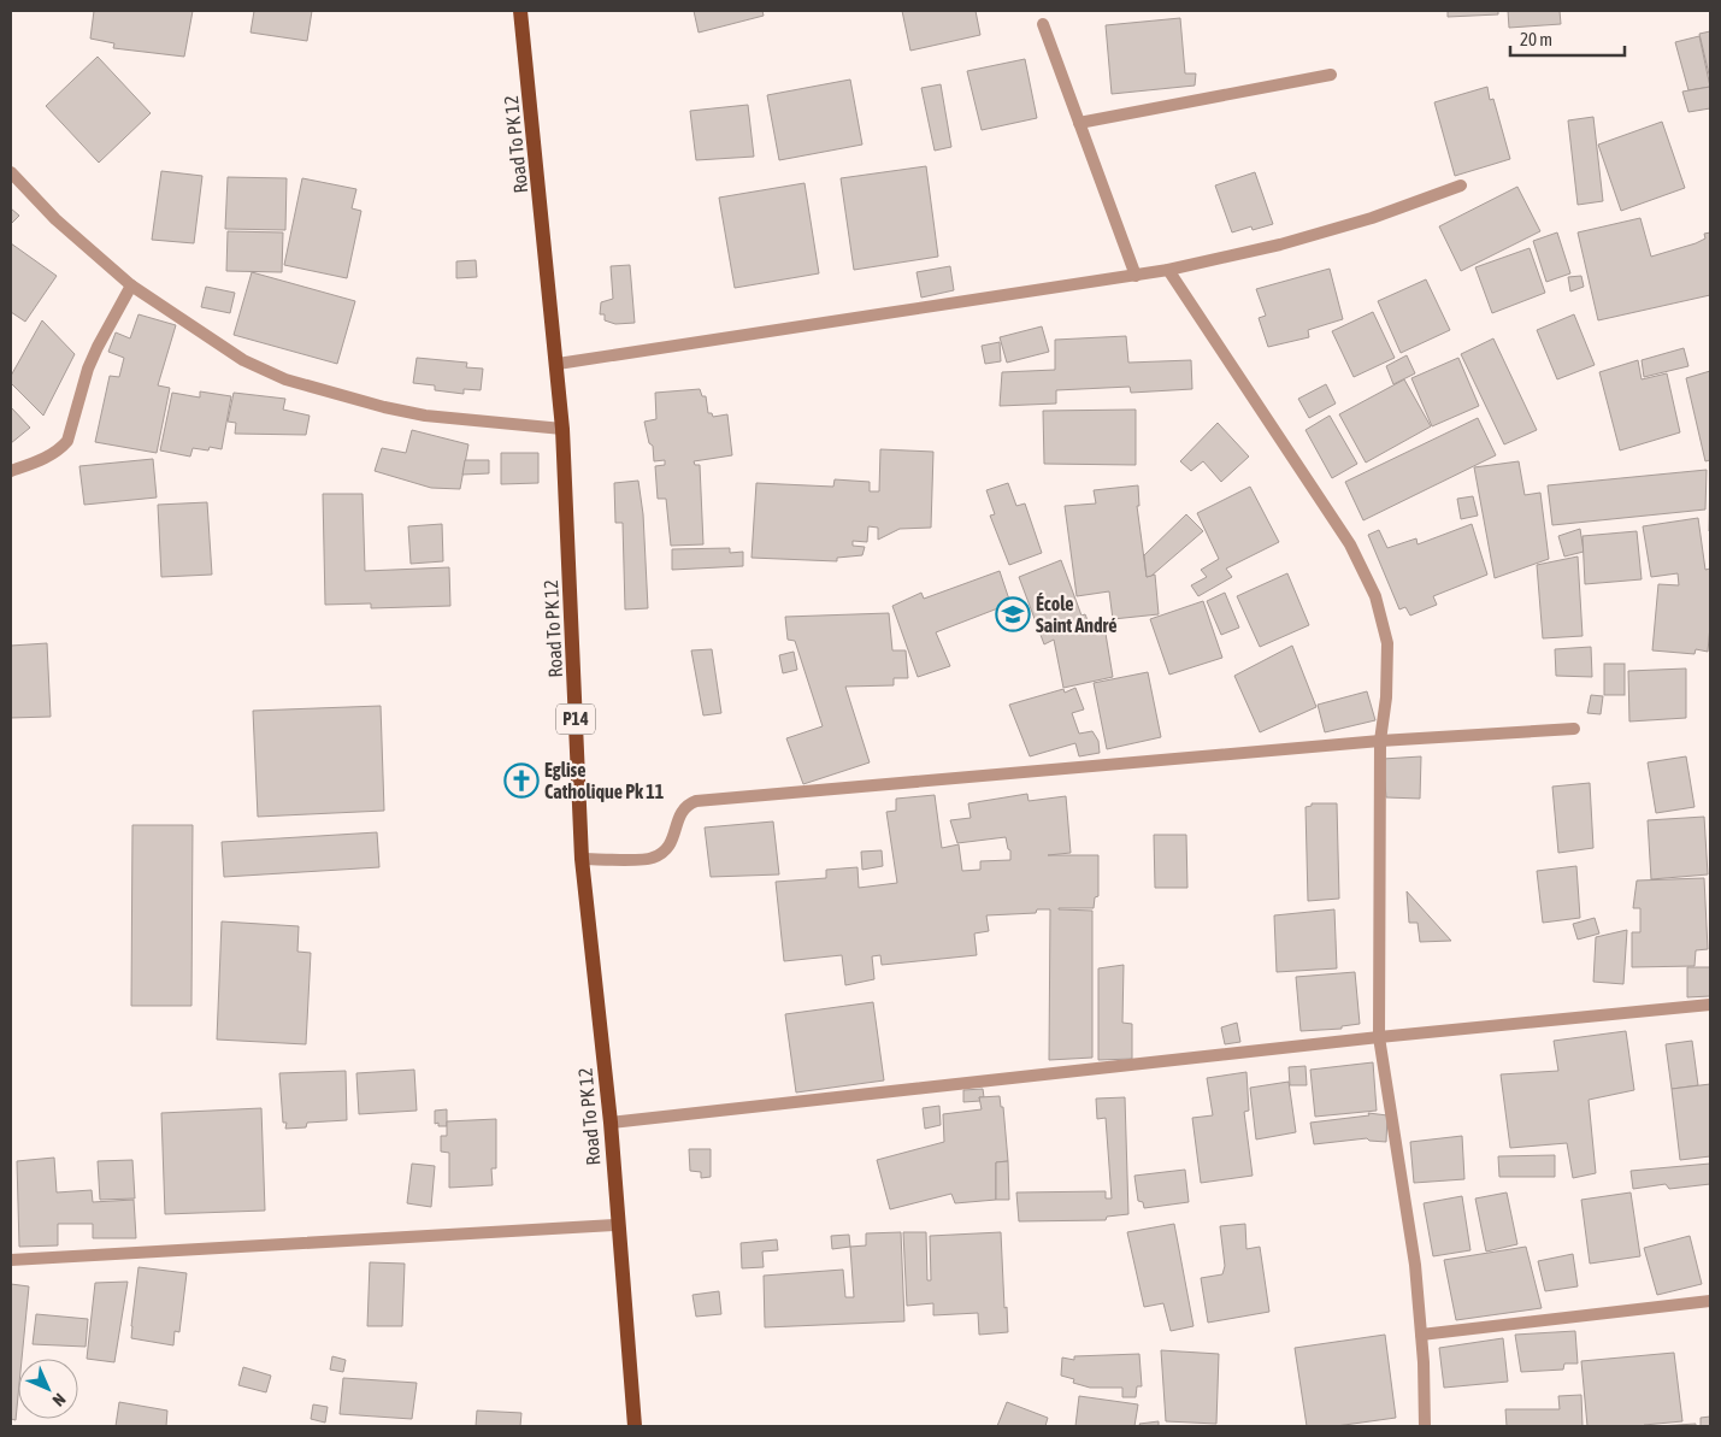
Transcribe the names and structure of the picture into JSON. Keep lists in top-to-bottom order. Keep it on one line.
{"streets":{"main road":["Road To PK 12","P14"]},"places":{"school or university":["École Saint André"],"church":["Eglise Catholique Pk 11"]},"scale_bar":"20 m","north":"bottom right"}
